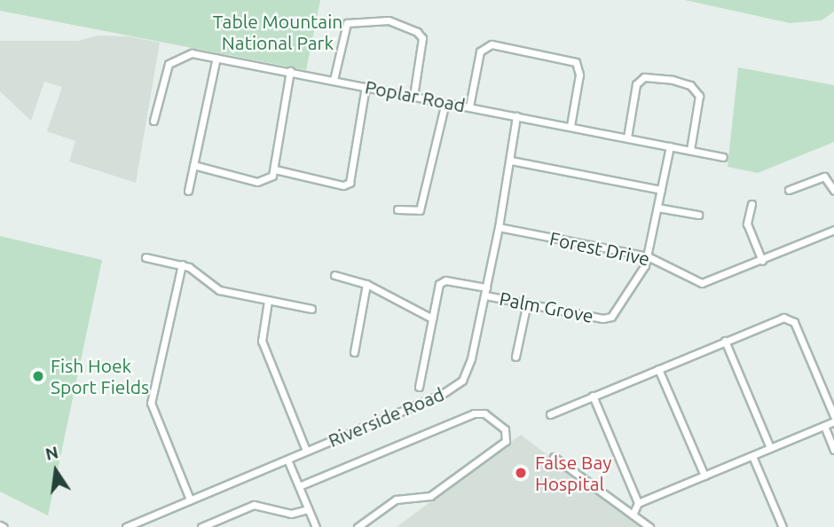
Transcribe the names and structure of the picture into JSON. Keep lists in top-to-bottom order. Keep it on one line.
{"streets":{"street":["Poplar Road","Forest Drive","Palm Grove","Riverside Road"]},"crossings":[["Poplar Road","Palm Grove"],["Poplar Road","Riverside Road"],["Forest Drive","Palm Grove"],["Forest Drive","Riverside Road"],["Palm Grove","Riverside Road"]],"parks":["Table Mountain National Park"],"places":["Fish Hoek Sport Fields","False Bay Hospital"],"north":"top"}
